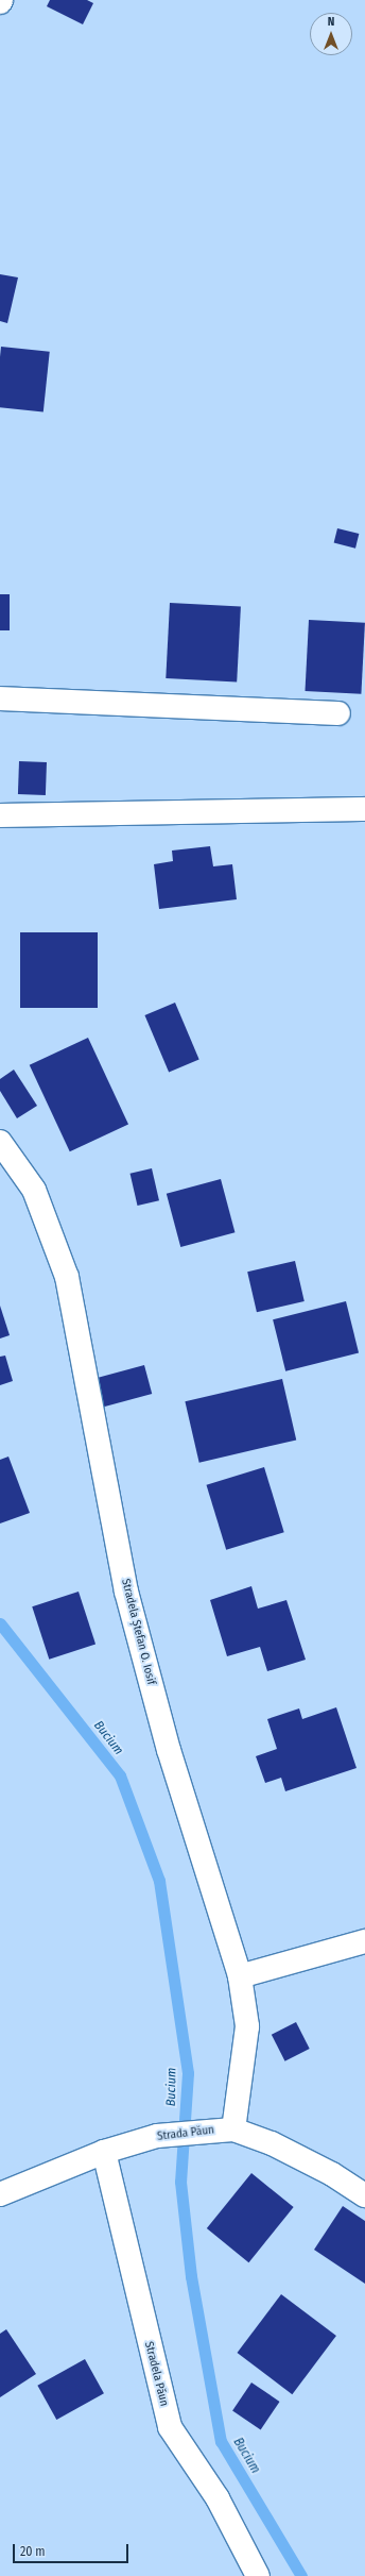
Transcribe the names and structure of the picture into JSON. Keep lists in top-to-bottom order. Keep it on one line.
{"streets":{"street":["Stradela Ștefan O. Iosif","Strada Păun","Stradela Păun"]},"crossings":[["Stradela Ștefan O. Iosif","Strada Păun"],["Strada Păun","Stradela Păun"]],"water":["Bucium"],"scale_bar":"20 m","north":"top"}
